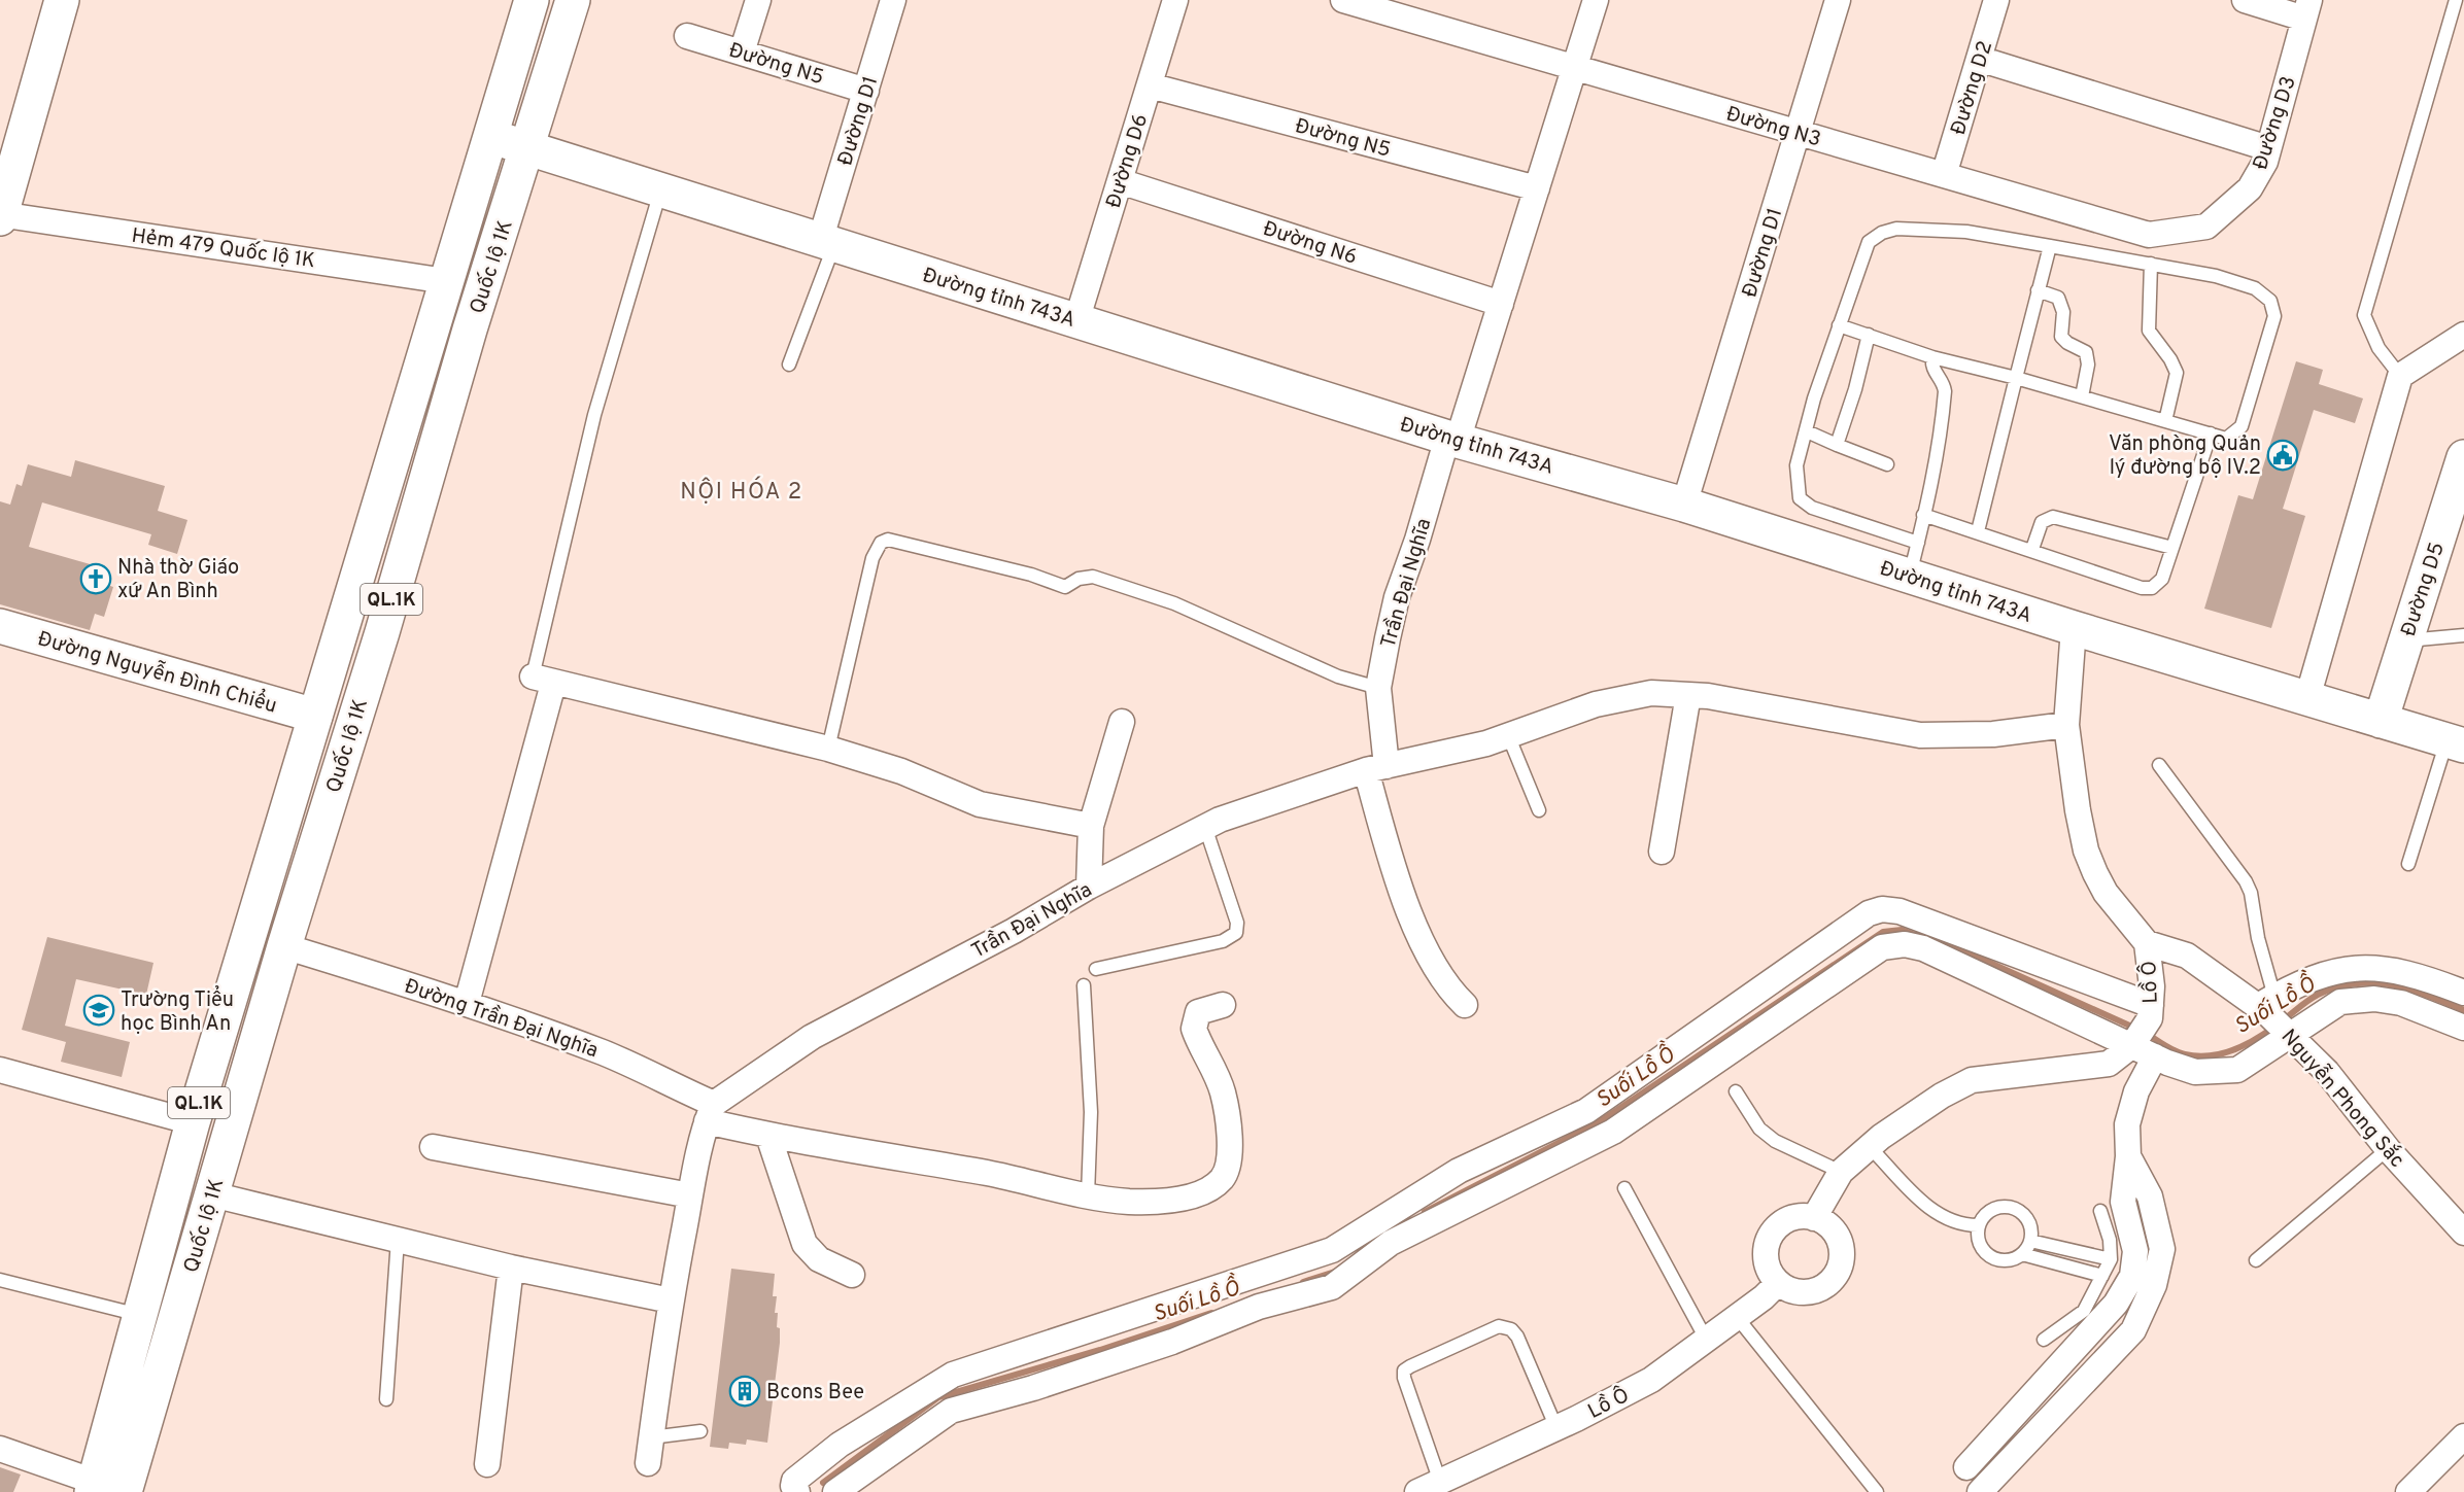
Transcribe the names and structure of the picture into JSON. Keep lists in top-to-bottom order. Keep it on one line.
{"streets":{"main road":["Quốc lộ 1K","Đường tỉnh 743A","Đường D5","QL.1K","Đường Nguyễn Đình Chiểu"],"street":["Đường N5","Đường D2","Đường D1","Đường D3","Đường N3","Đường D6","Đường N6","Hẻm 479 Quốc lộ 1K","Trần Đại Nghĩa","Lồ Ô","Đường Trần Đại Nghĩa","Nguyễn Phong Sắc"]},"crossings":[["Đường N5","Đường D1"],["Đường N5","Đường D6"],["Đường D2","Đường N3"],["Đường D1","Đường N3"],["Đường D1","Đường tỉnh 743A"],["Đường D3","Đường N3"],["Đường D6","Đường N6"],["Đường D6","Đường tỉnh 743A"],["Hẻm 479 Quốc lộ 1K","Quốc lộ 1K"],["Quốc lộ 1K","Đường tỉnh 743A"],["Quốc lộ 1K","Đường Nguyễn Đình Chiểu"],["Quốc lộ 1K","Đường Trần Đại Nghĩa"],["Đường tỉnh 743A","Trần Đại Nghĩa"],["Đường tỉnh 743A","Đường D5"],["Đường tỉnh 743A","Lồ Ô"],["Trần Đại Nghĩa","Đường Trần Đại Nghĩa"],["Lồ Ô","Nguyễn Phong Sắc"]],"districts":["NỘI HÓA 2"],"water":["Suối Lồ Ồ"],"places":{"public building":["Văn phòng Quản lý đường bộ IV.2"],"church":["Nhà thờ Giáo xứ An Bình"],"school or university":["Trường Tiểu học Bình An"],"building":["Bcons Bee"]}}
